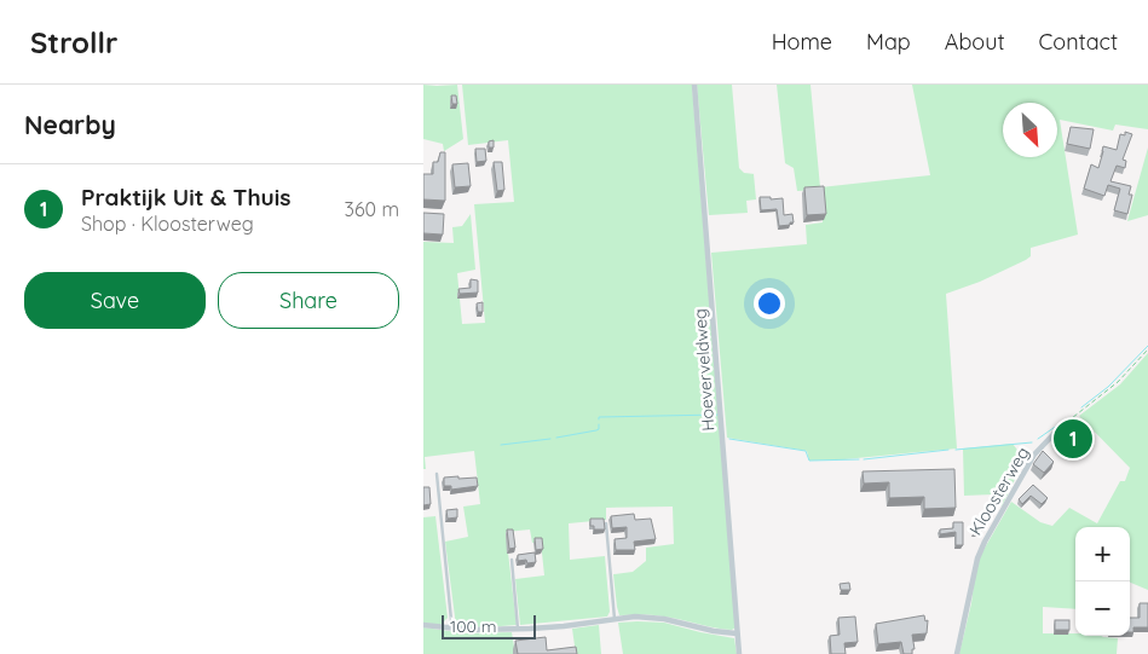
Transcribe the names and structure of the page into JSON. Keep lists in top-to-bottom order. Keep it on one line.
{"streets":{"street":["Hoeverveldweg","Kloosterweg"]},"scale_bar":"100 m","north":"bottom right","page":{"header":"Strollr","nav":["Home","Map","About","Contact"],"heading":"Nearby","list":[{"mark":"1","name":"Praktijk Uit & Thuis","note":"Shop · Kloosterweg","value":"360 m"}],"buttons":["Save","Share"],"pins":"1","map_buttons":["+","−"],"scale":"100 m"}}
